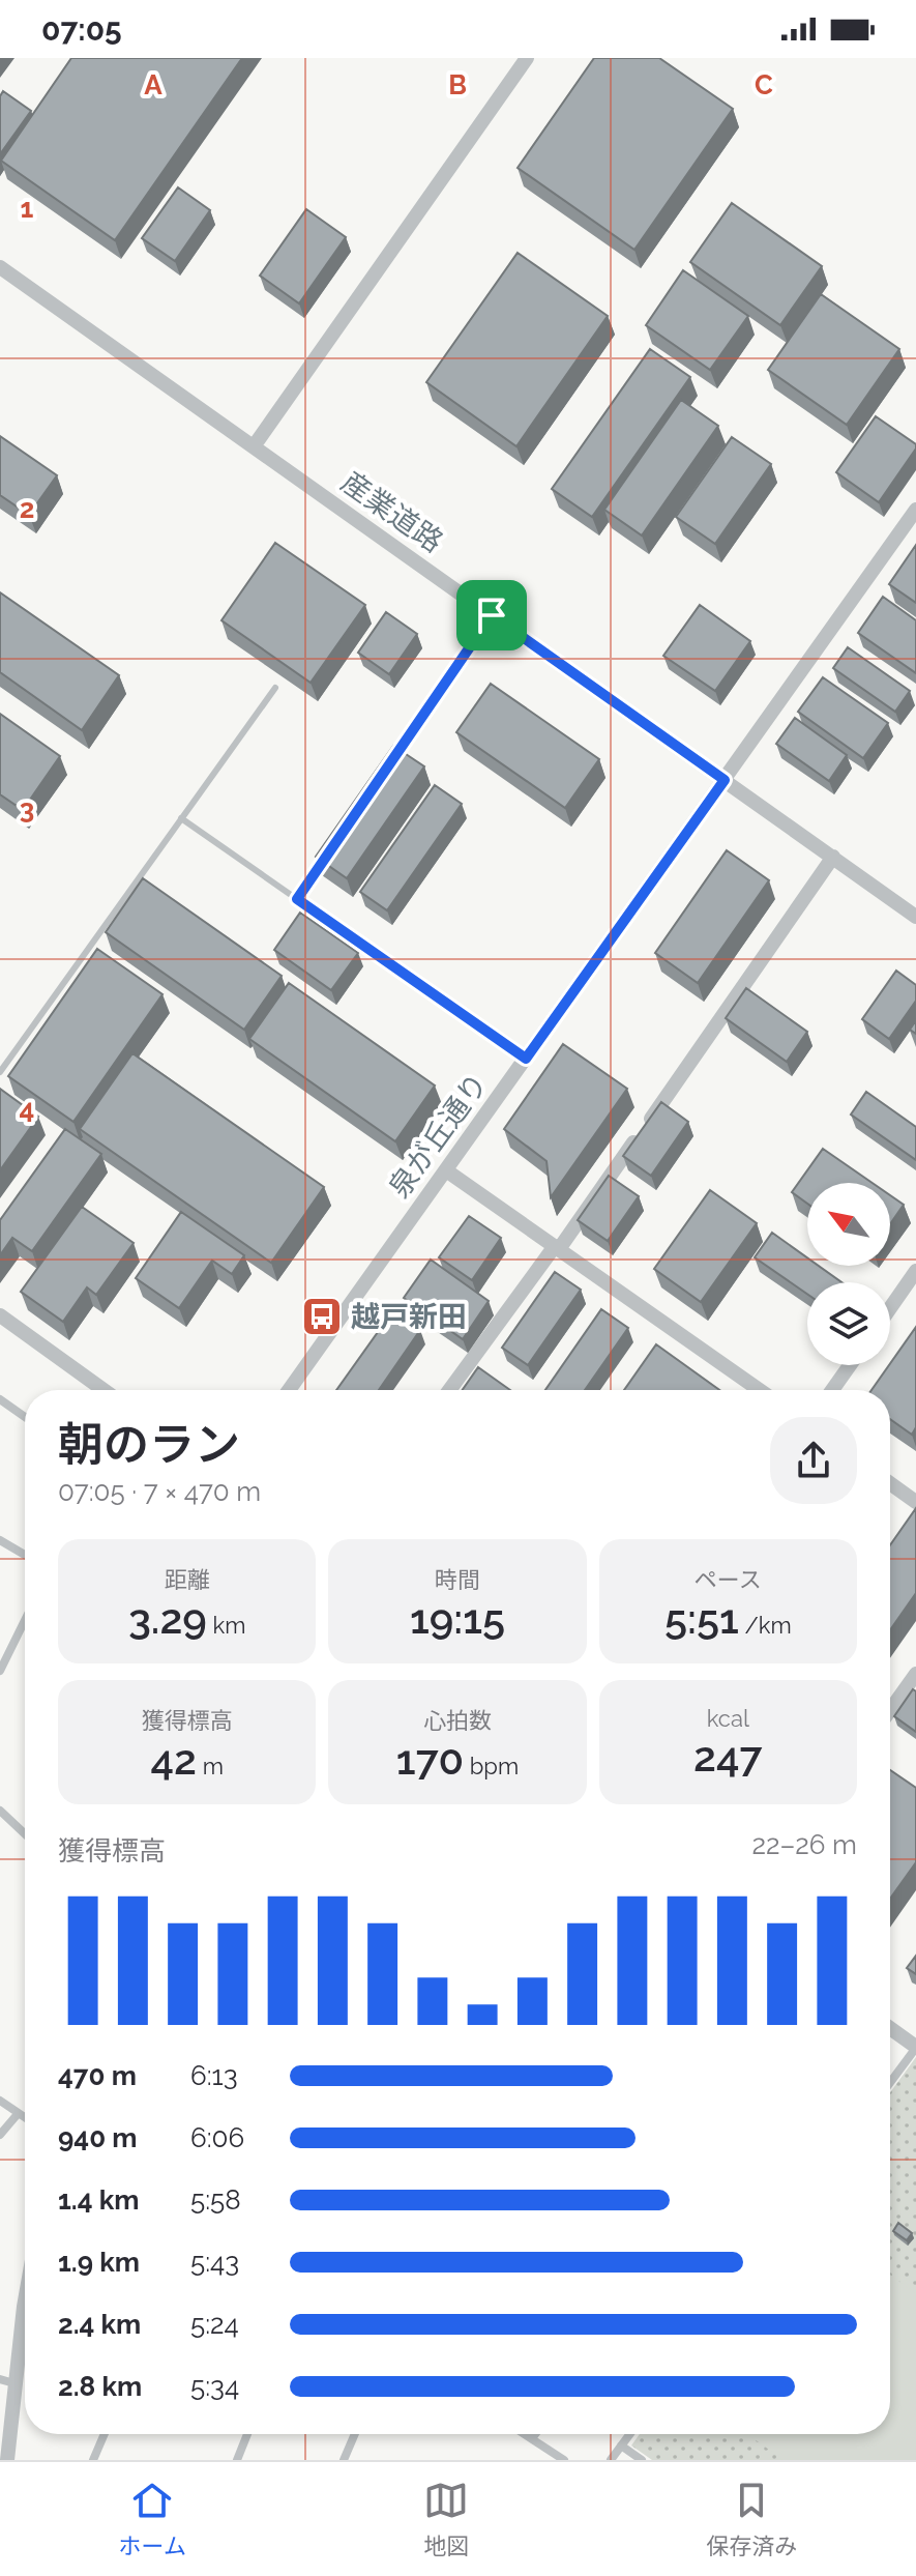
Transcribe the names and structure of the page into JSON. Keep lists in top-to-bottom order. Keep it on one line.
{"streets":{"street":["産業道路","泉が丘通り"]},"crossings":[["産業道路","泉が丘通り"]],"places":{"bus stop":["越戸新田"]},"north":"top left","page":{"status":"07:05","heading":["朝のラン","07:05 · 7 × 470 m"],"stats":[["距離","3.29 km"],["時間","19:15"],["ペース","5:51 /km"],["獲得標高","42 m"],["心拍数","170 bpm"],["kcal","247"]],"chart":["獲得標高","22–26 m"],"list":[{"name":"470 m","note":"6:13"},{"name":"940 m","note":"6:06"},{"name":"1.4 km","note":"5:58"},{"name":"1.9 km","note":"5:43"},{"name":"2.4 km","note":"5:24"},{"name":"2.8 km","note":"5:34"}],"tabs":["ホーム","地図","保存済み"]},"grid":{"columns":["A","B","C"],"rows":["1","2","3","4"]}}
